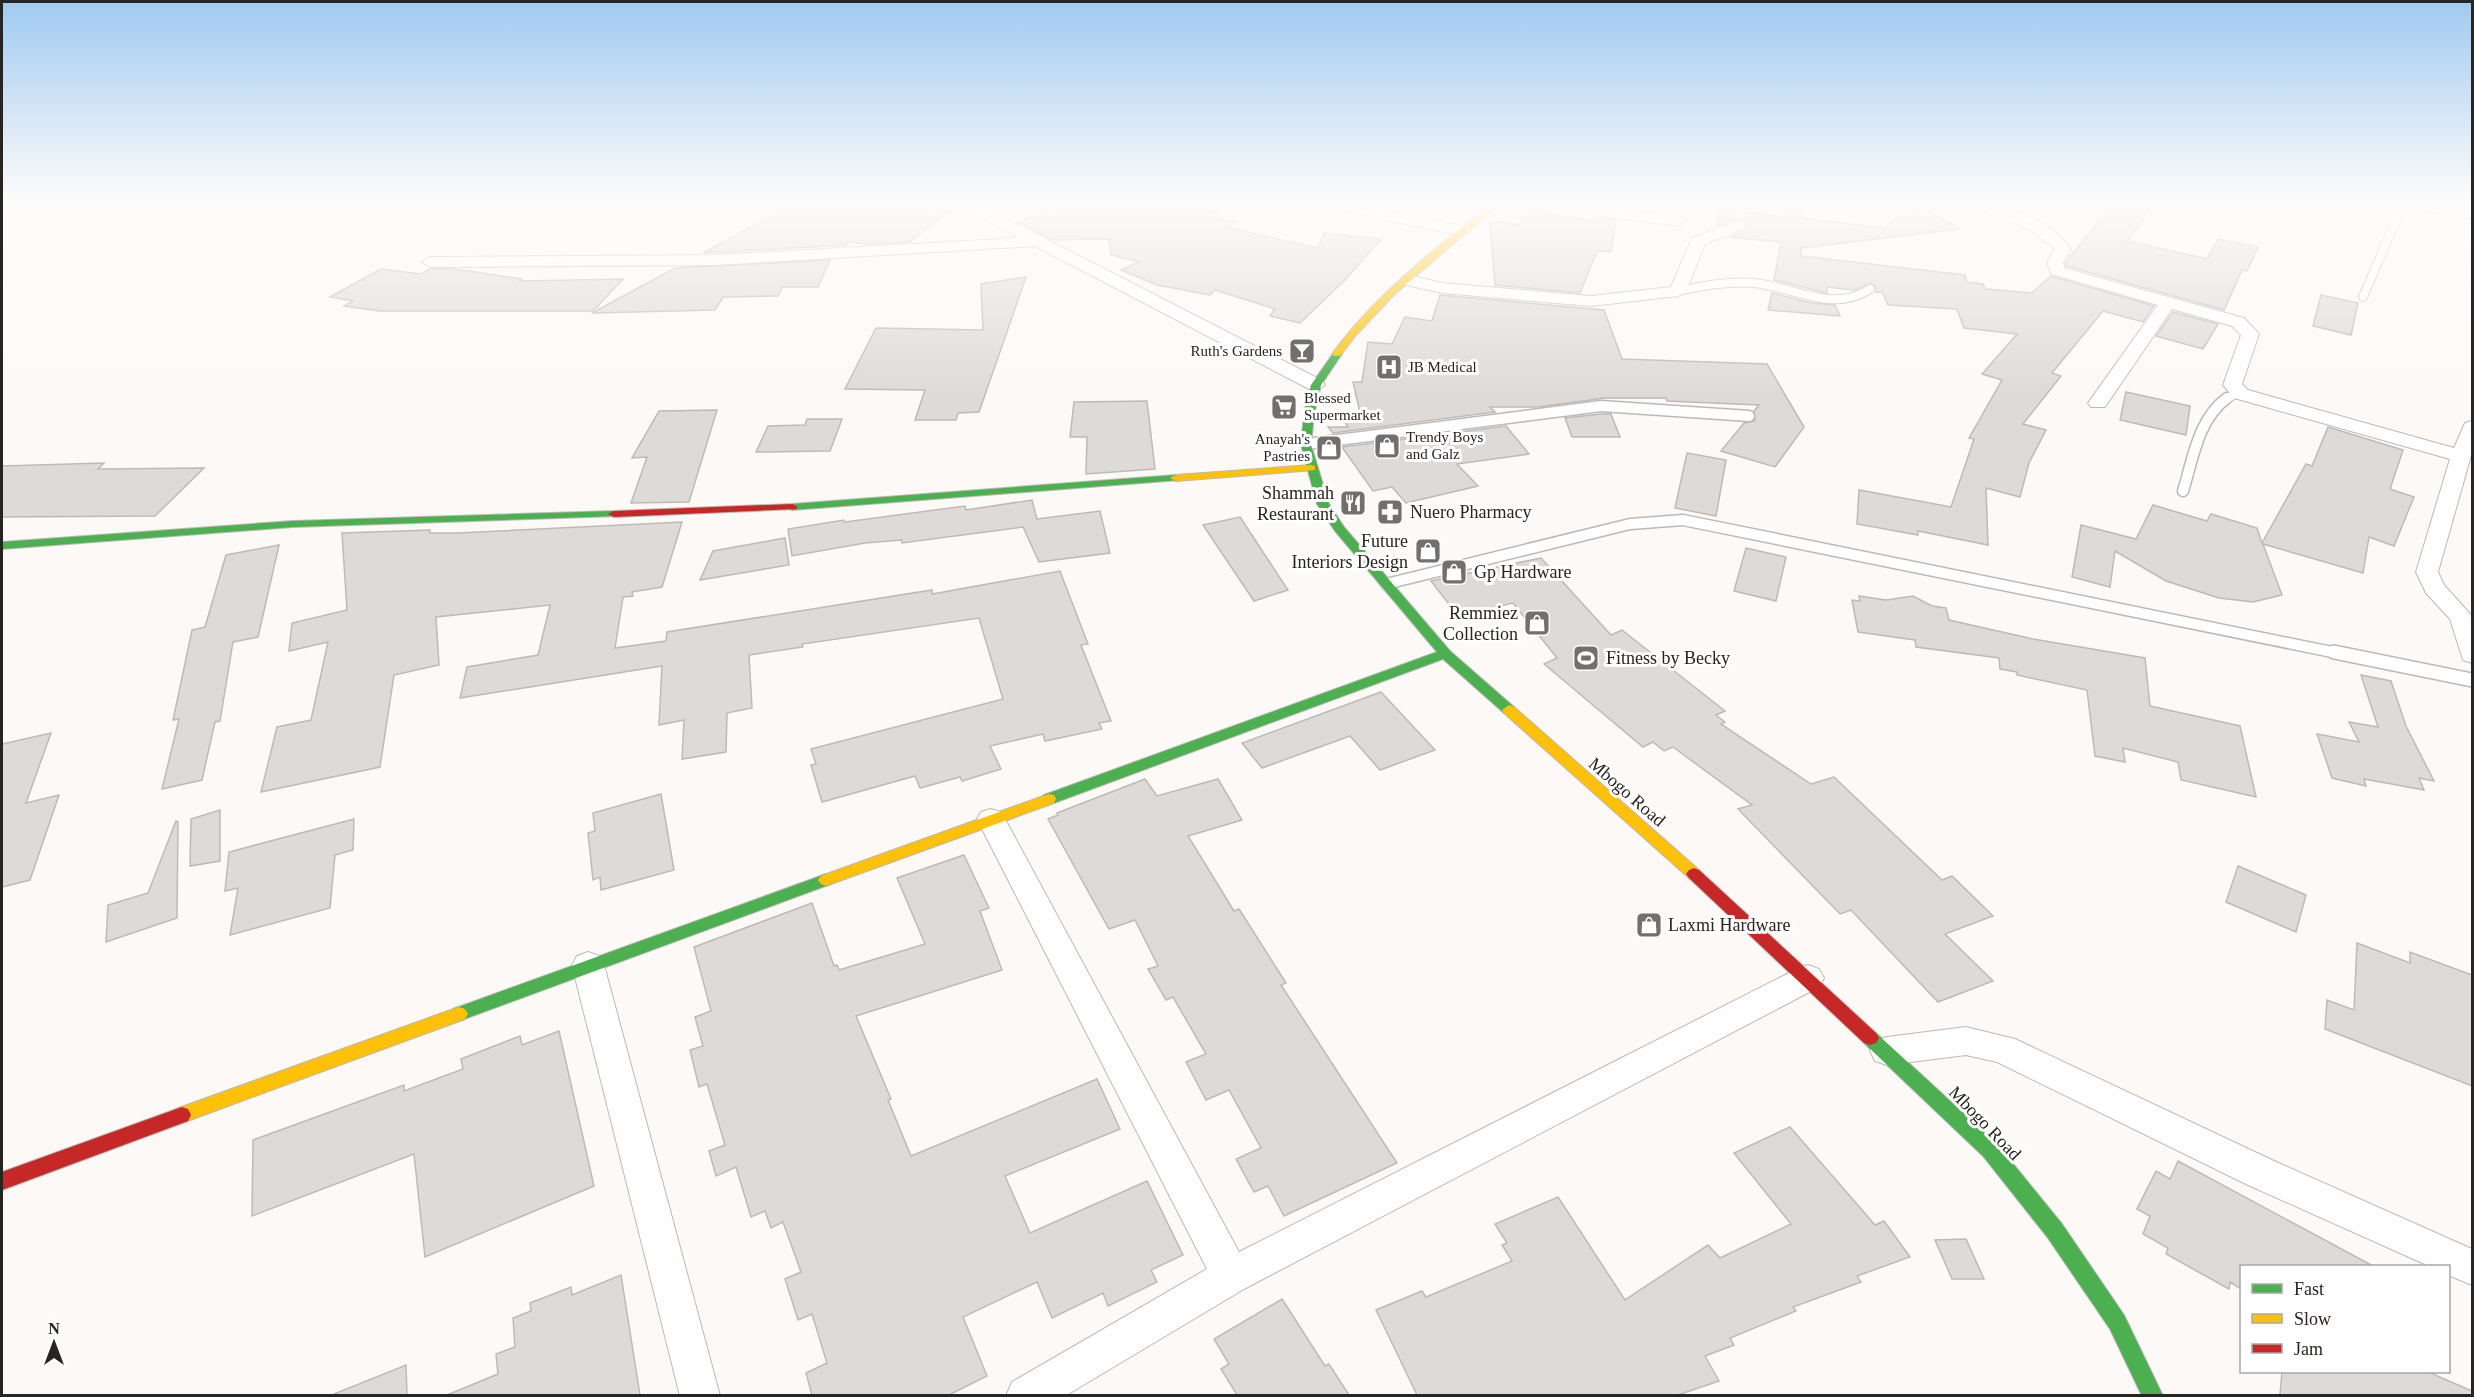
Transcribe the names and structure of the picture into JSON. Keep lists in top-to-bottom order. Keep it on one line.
{"streets":{"street":["Mbogo Road"]},"places":{"bar":["Ruth's Gardens"],"hospital":["JB Medical"],"supermarket":["Blessed Supermarket"],"shop":["Trendy Boys and Galz","Anayah's Pastries","Future Interiors Design","Gp Hardware","Remmiez Collection","Laxmi Hardware"],"restaurant":["Shammah Restaurant"],"pharmacy":["Nuero Pharmacy"],"sports":["Fitness by Becky"]},"legend":["Fast","Slow","Jam"],"north":"top"}
